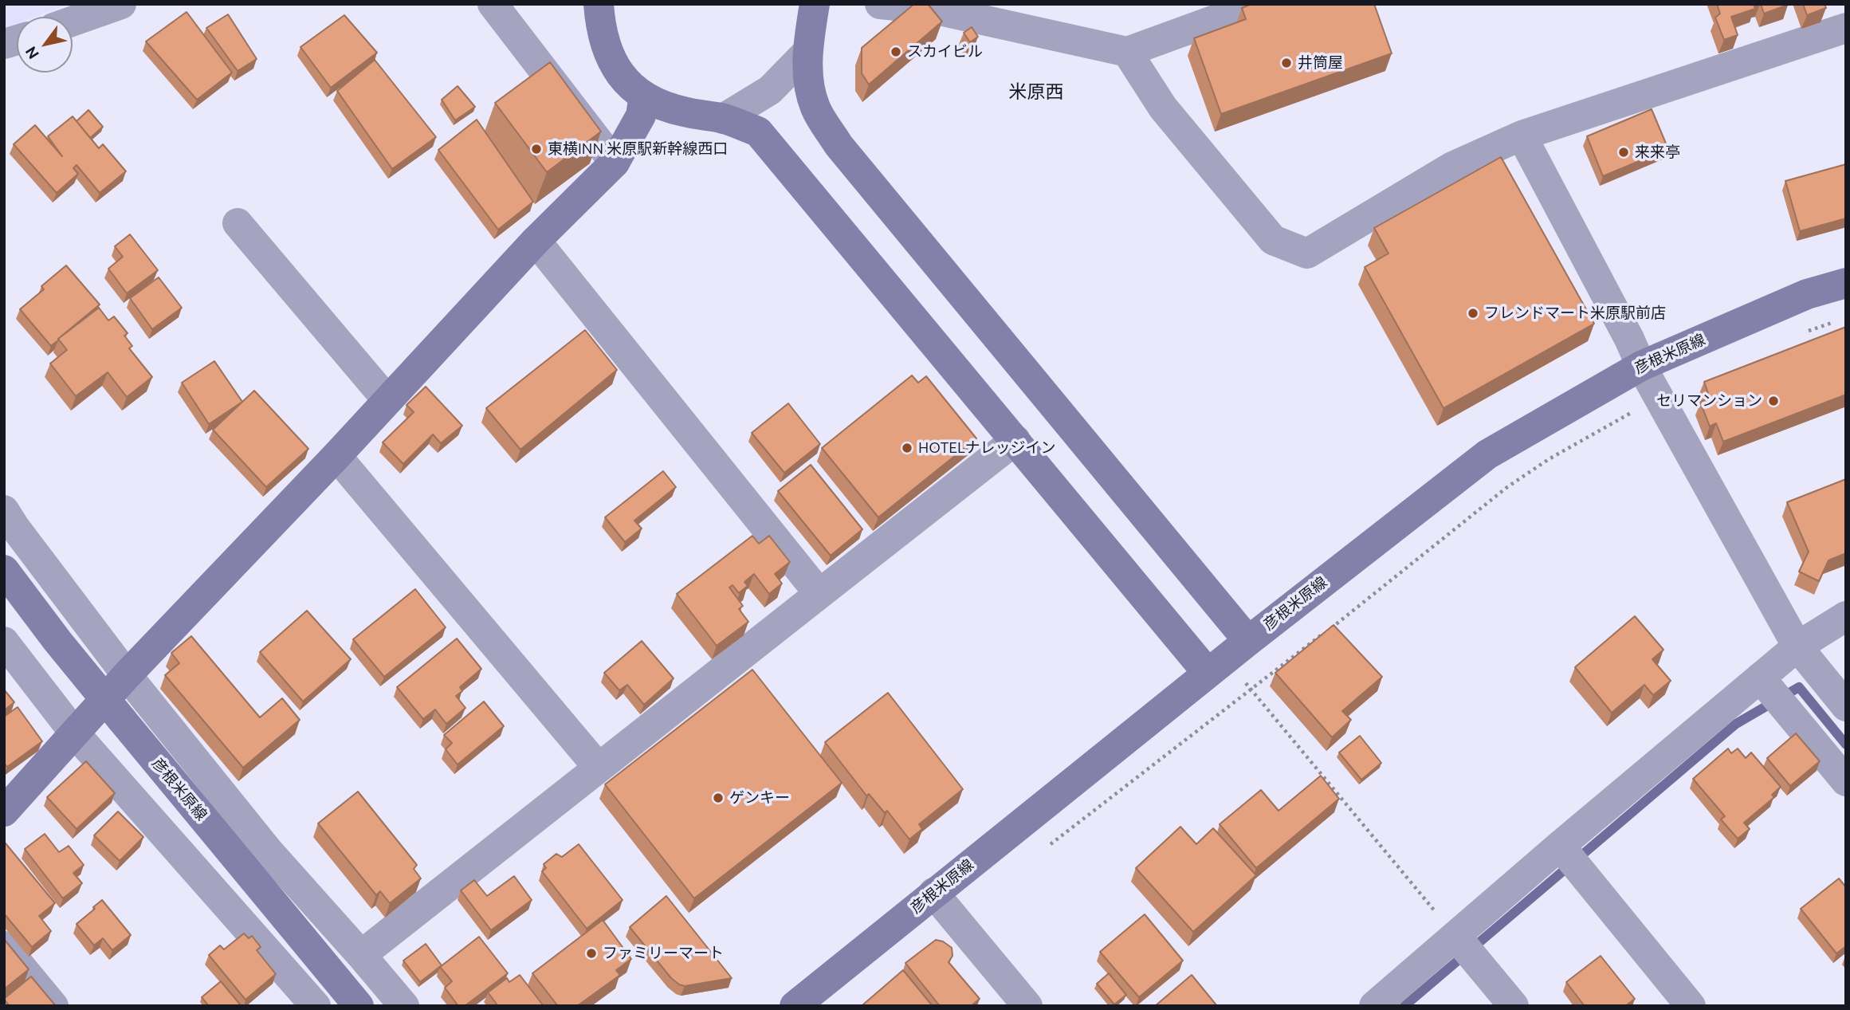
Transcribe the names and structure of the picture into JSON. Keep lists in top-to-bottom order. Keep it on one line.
{"streets":{"street":["彦根米原線"]},"districts":["米原西"],"places":["スカイビル","井筒屋","東横INN 米原駅新幹線西口","来来亭","フレンドマート米原駅前店","セリマンション","HOTELナレッジイン","ゲンキー","ファミリーマート"],"north":"bottom left"}
